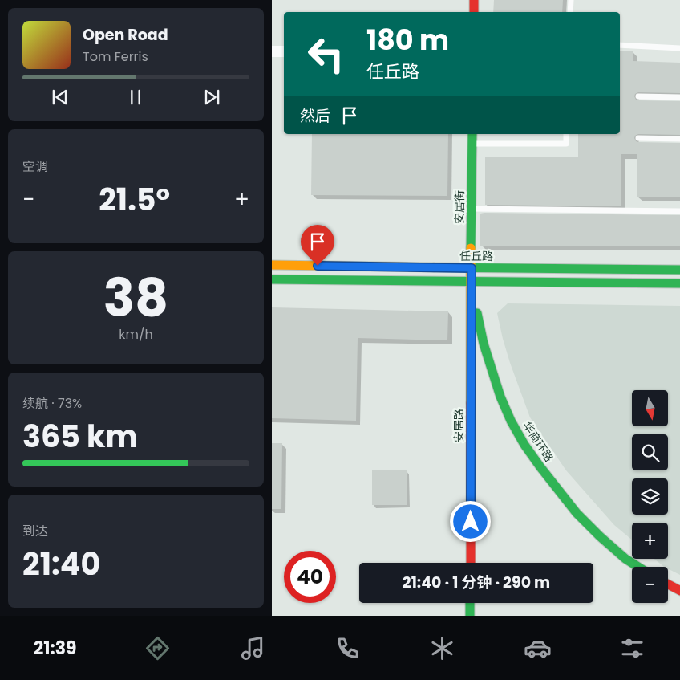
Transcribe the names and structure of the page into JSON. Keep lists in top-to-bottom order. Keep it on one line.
{"streets":{"street":["安居街","任丘路","安居路","华商环路"]},"crossings":[["安居街","任丘路"],["安居街","安居路"],["安居街","华商环路"],["安居路","华商环路"]],"north":"bottom","page":{"turn":["180 m","任丘路"],"song":["Open Road","Tom Ferris"],"then":"然后","tile":["空调",["38","km/h"],["续航 · 73%","365 km"],["到达","21:40"]],"heat":["−","21.5°","+"],"map_buttons":["+","−"],"limit":"40","trip":"21:40 · 1 分钟 · 290 m","tabs":"21:39"}}
